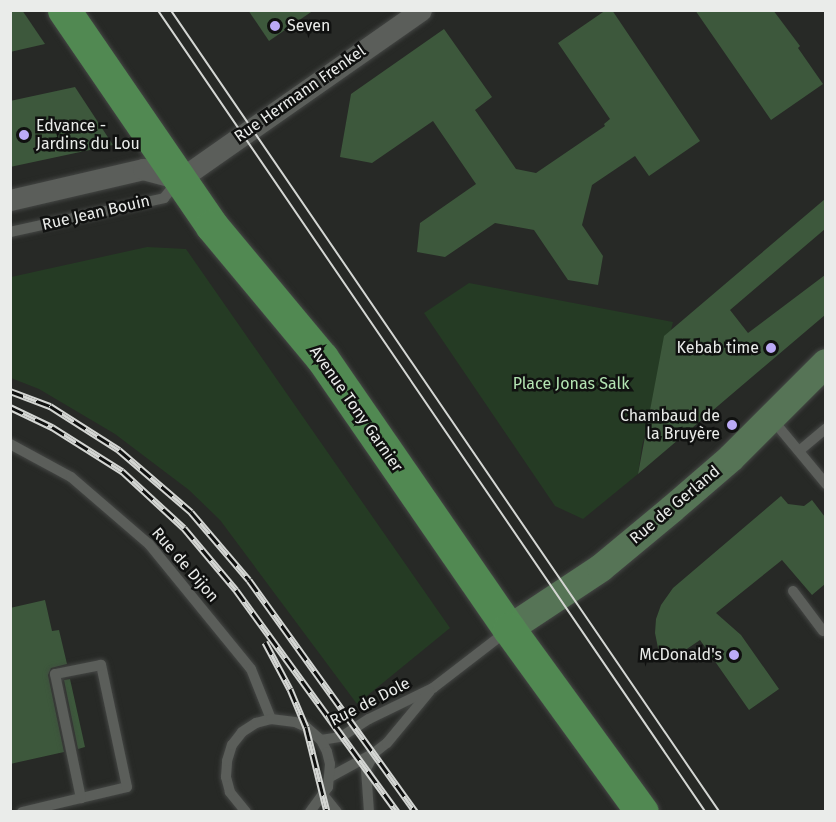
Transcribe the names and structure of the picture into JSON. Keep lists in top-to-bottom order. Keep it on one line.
{"streets":{"main road":["Avenue Tony Garnier"],"street":["Rue Hermann Frenkel","Rue Jean Bouin","Rue de Gerland"],"lane":["Rue de Dijon","Rue de Dole"]},"crossings":[["Rue Hermann Frenkel","Rue Jean Bouin"],["Rue Hermann Frenkel","Avenue Tony Garnier"],["Rue Jean Bouin","Avenue Tony Garnier"],["Avenue Tony Garnier","Rue de Gerland"],["Avenue Tony Garnier","Rue de Dole"],["Rue de Gerland","Rue de Dole"]],"parks":["Place Jonas Salk"],"places":["Seven","Edvance - Jardins du Lou","Kebab time","Chambaud de la Bruyère","McDonald's"]}
